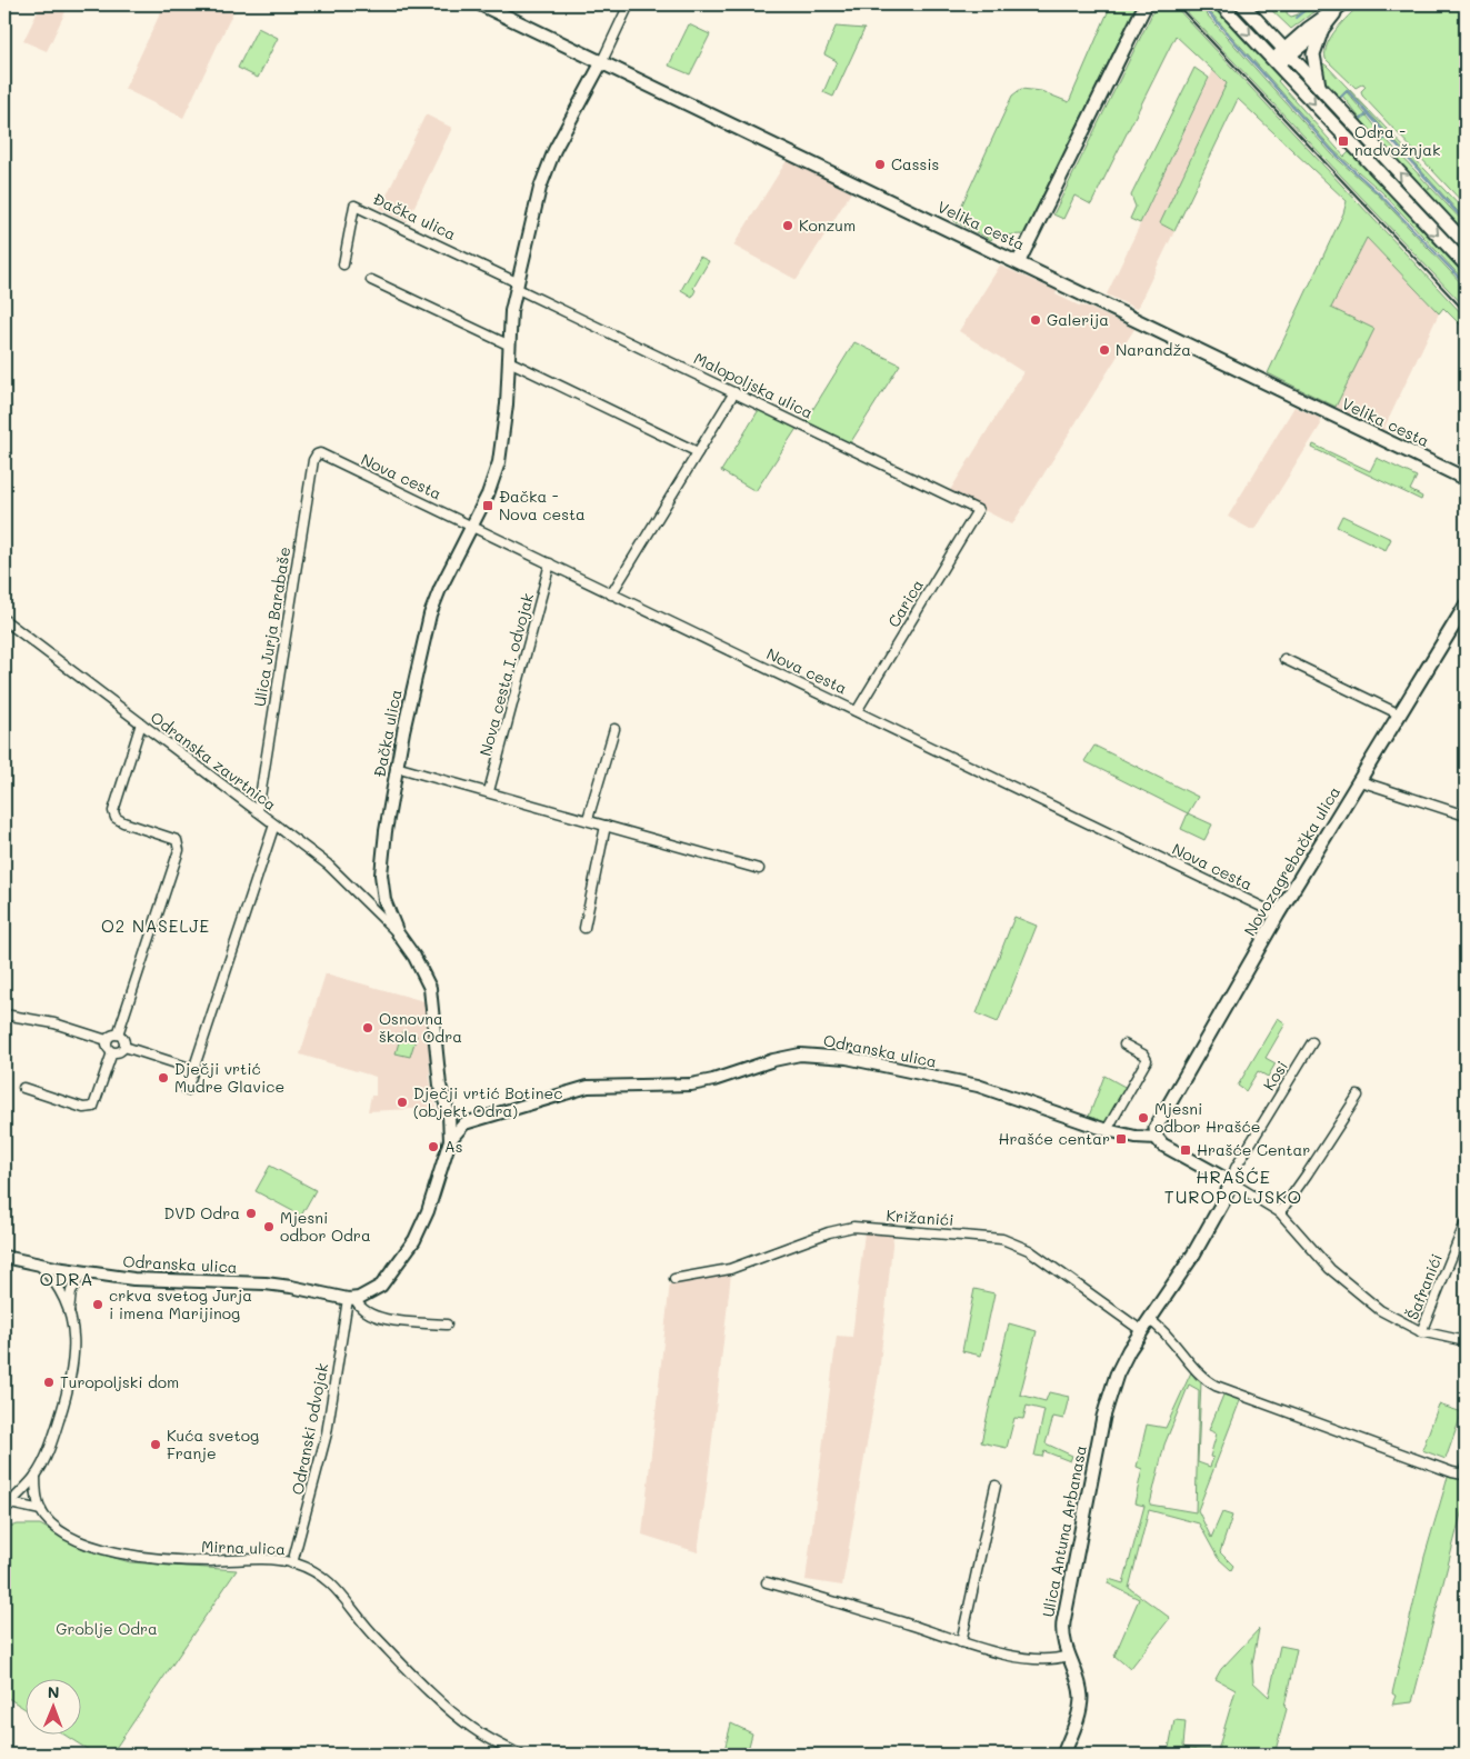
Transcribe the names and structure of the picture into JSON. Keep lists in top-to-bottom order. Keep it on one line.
{"streets":{"main road":["Velika cesta","Novozagrebačka ulica","Ulica Antuna Arbanasa"],"street":["Đačka ulica","Malopoljska ulica","Nova cesta","Carica","Ulica Jurja Barabaše","Nova cesta I. odvojak","Odranska zavrtnica","Odranska ulica","Kosi","Križanići","Šafranići","Odranski odvojak","Mirna ulica"]},"crossings":[["Đačka ulica","Velika cesta"],["Đačka ulica","Malopoljska ulica"],["Đačka ulica","Nova cesta"],["Đačka ulica","Odranska zavrtnica"],["Đačka ulica","Odranska ulica"],["Malopoljska ulica","Carica"],["Nova cesta","Carica"],["Nova cesta","Ulica Jurja Barabaše"],["Nova cesta","Nova cesta I. odvojak"],["Nova cesta","Novozagrebačka ulica"],["Ulica Jurja Barabaše","Odranska zavrtnica"],["Novozagrebačka ulica","Odranska ulica"],["Odranska ulica","Odranski odvojak"],["Kosi","Ulica Antuna Arbanasa"],["Križanići","Ulica Antuna Arbanasa"],["Odranski odvojak","Mirna ulica"]],"districts":["O2 NASELJE","HRAŠĆE TUROPOLJSKO","ODRA"],"parks":["Groblje Odra"],"places":{"transit":["Odra - nadvožnjak","Đačka - Nova cesta","Hrašće centar","Hrašće Centar"],"other":["Cassis","Konzum","Galerija","Narandža","Osnovna škola Odra","Dječji vrtić Mudre Glavice","Dječji vrtić Botinec (objekt Odra)","Mjesni odbor Hrašće","As","DVD Odra","Mjesni odbor Odra","crkva svetog Jurja i imena Marijinog","Turopoljski dom","Kuća svetog Franje"]},"north":"top"}
